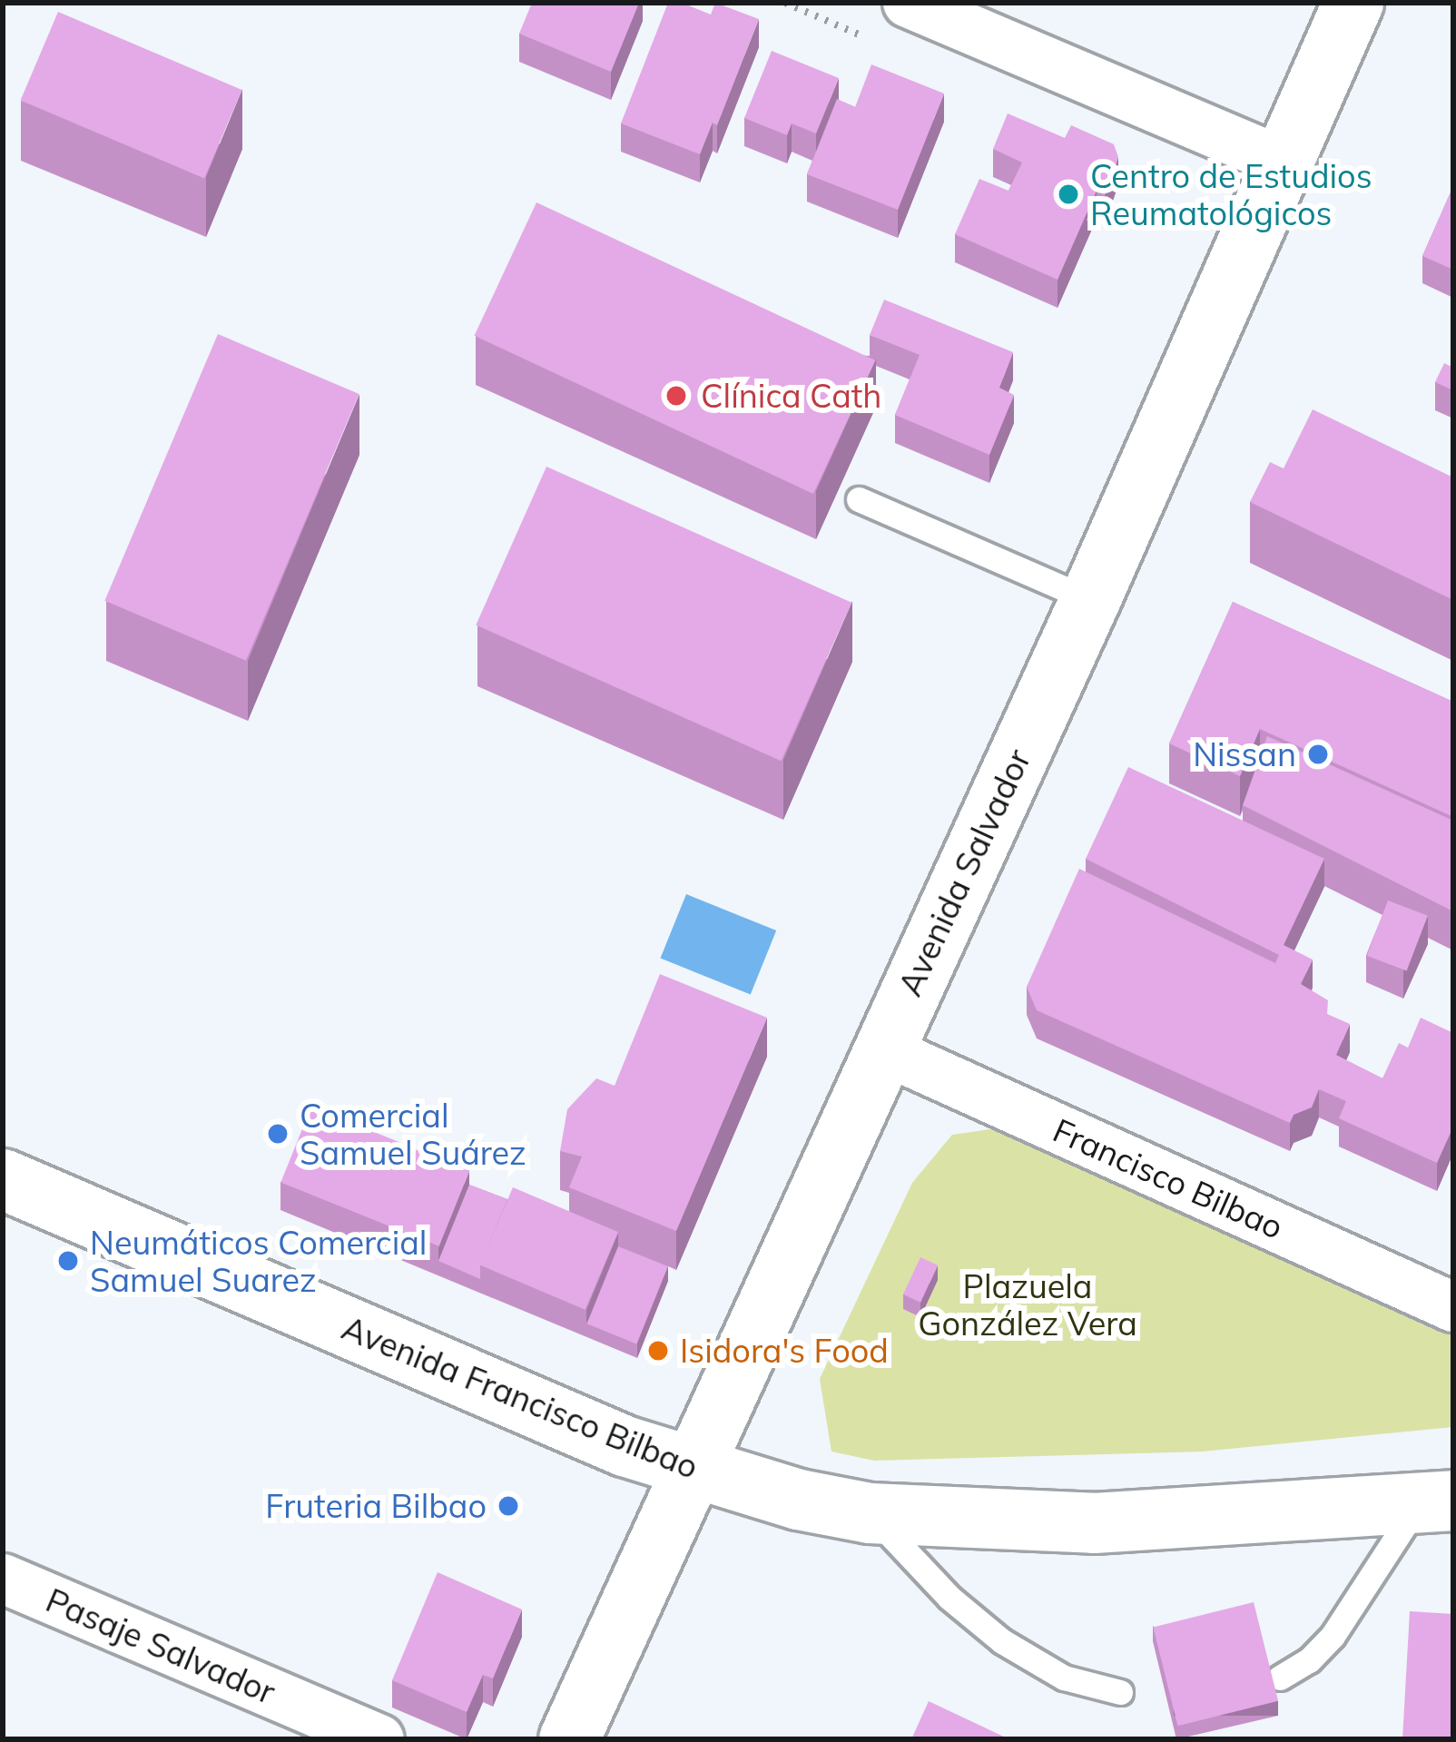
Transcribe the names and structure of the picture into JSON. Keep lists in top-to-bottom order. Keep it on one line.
{"streets":{"main road":["Avenida Salvador","Avenida Francisco Bilbao"],"street":["Francisco Bilbao","Pasaje Salvador"]},"crossings":[["Avenida Salvador","Francisco Bilbao"],["Avenida Salvador","Avenida Francisco Bilbao"]],"parks":["Plazuela González Vera"],"places":["Centro de Estudios Reumatológicos","Clínica Cath","Nissan","Comercial Samuel Suárez","Neumáticos Comercial Samuel Suarez","Isidora's Food","Fruteria Bilbao"]}
